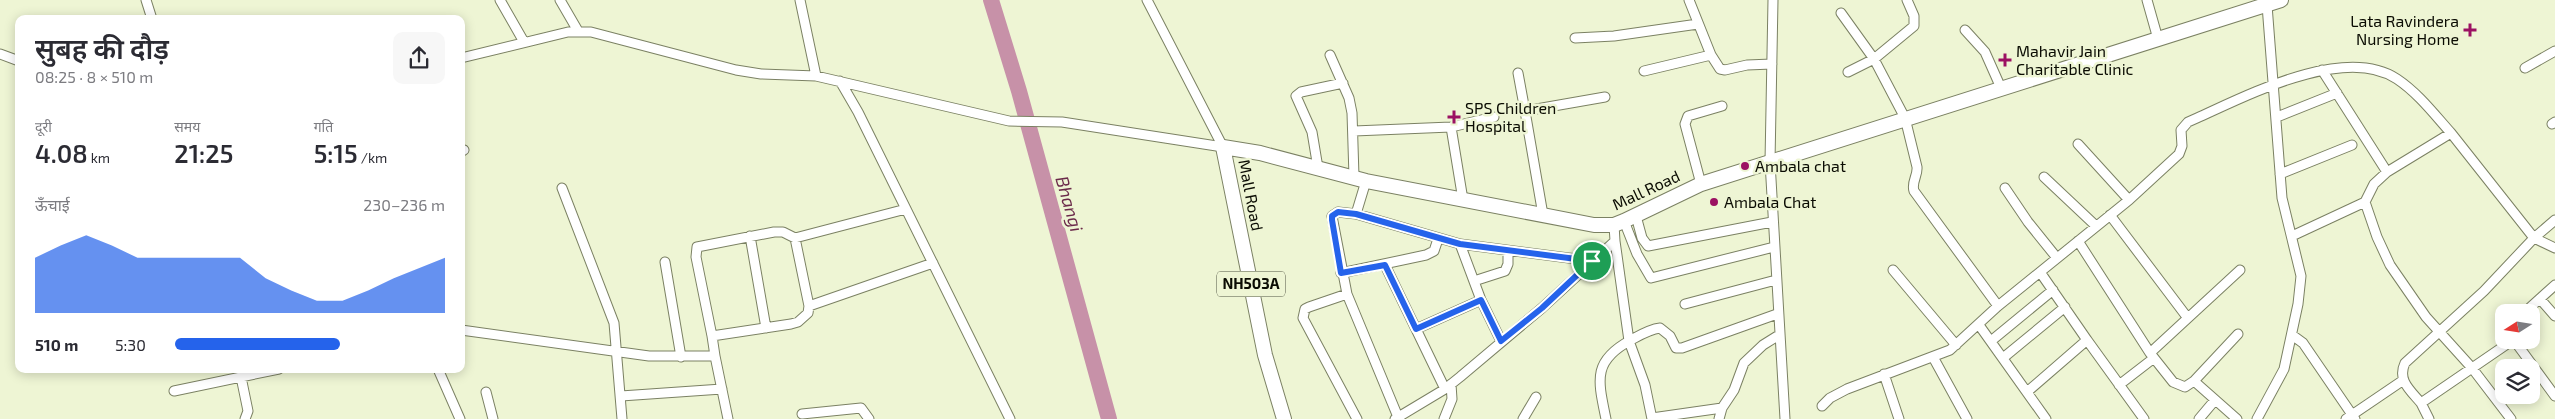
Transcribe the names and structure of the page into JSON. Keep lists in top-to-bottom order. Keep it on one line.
{"streets":{"highway":["Mall Road","NH503A"]},"water":["Bhangi"],"places":{"health":["Lata Ravindera Nursing Home","Mahavir Jain Charitable Clinic","SPS Children Hospital"],"other":["Ambala chat","Ambala Chat"]},"north":"left","page":{"heading":["सुबह की दौड़","08:25 · 8 × 510 m"],"stats":[["दूरी","4.08 km"],["समय","21:25"],["गति","5:15 /km"]],"chart":["ऊँचाई","230–236 m"],"list":[{"name":"510 m","note":"5:30"}]}}
